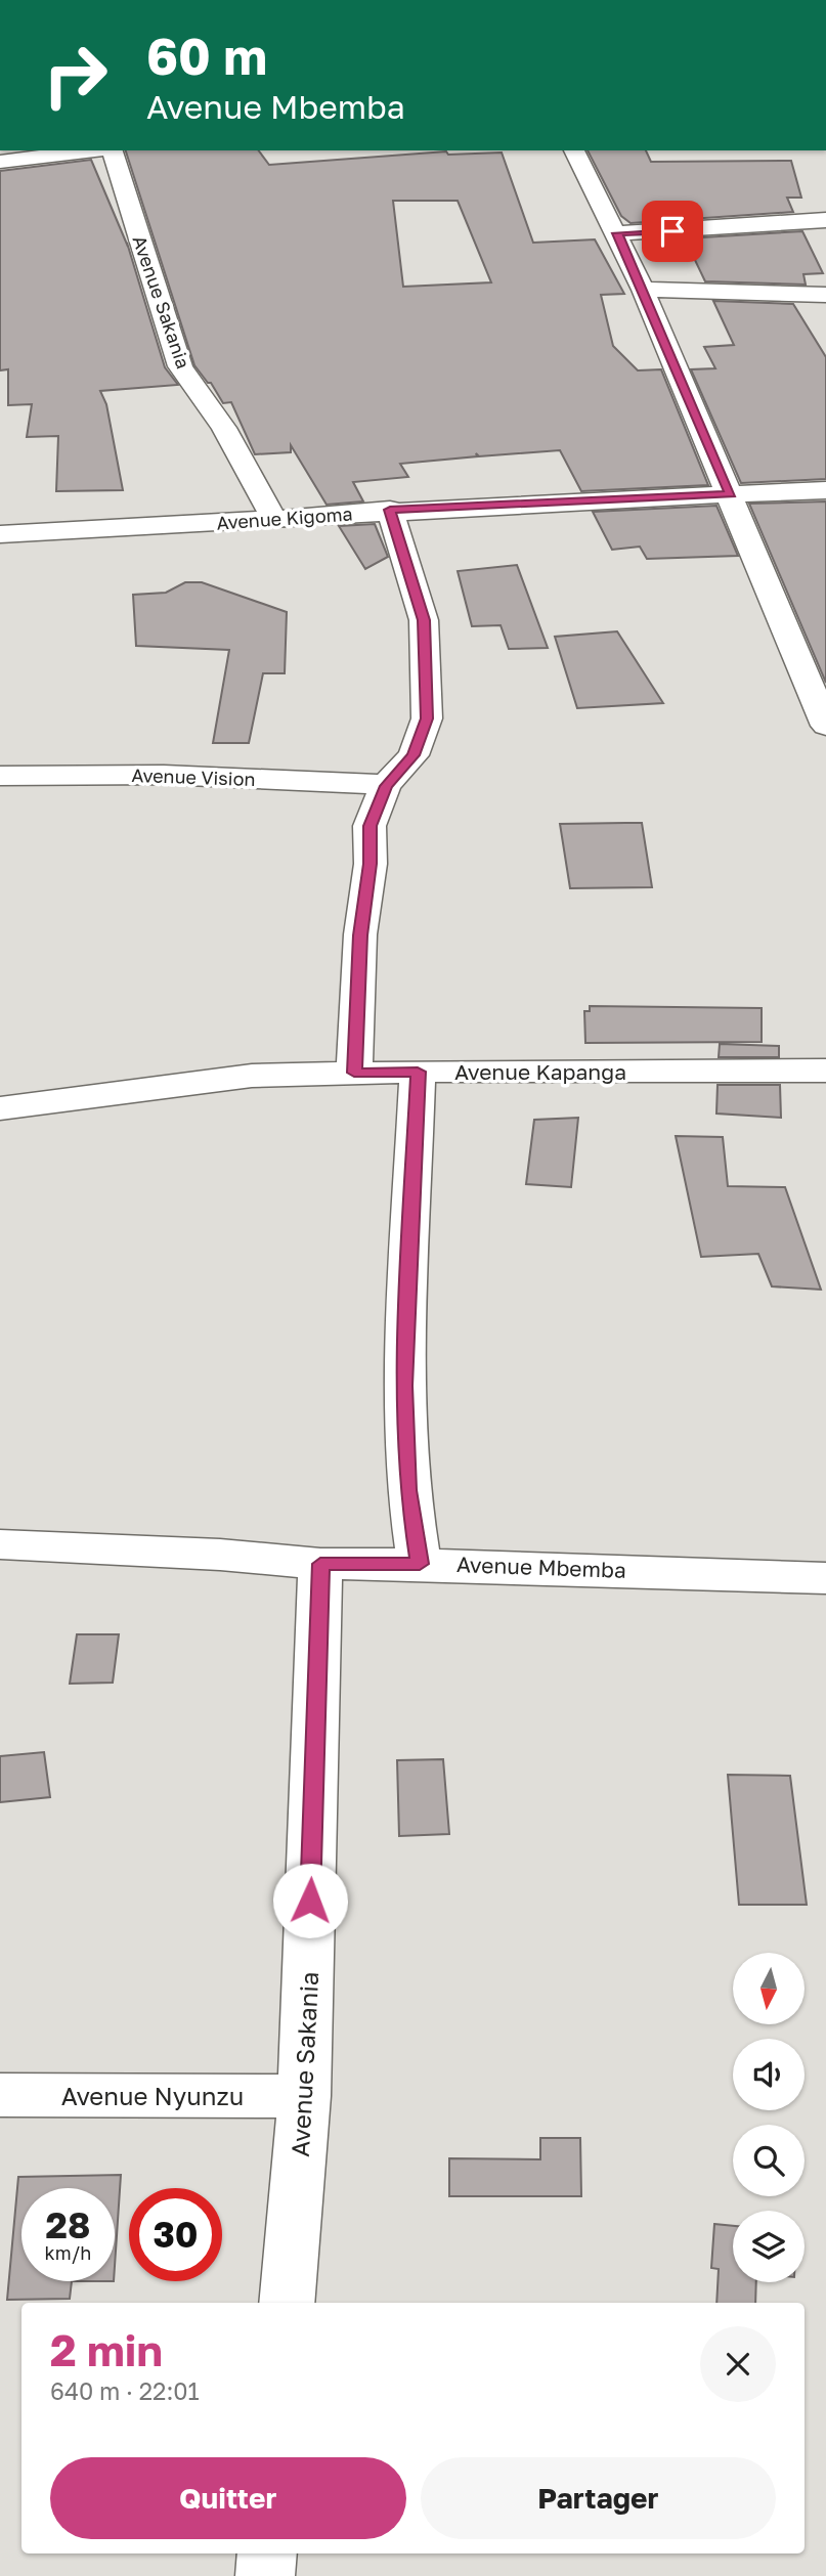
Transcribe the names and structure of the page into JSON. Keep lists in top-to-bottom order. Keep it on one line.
{"streets":{"street":["Avenue Sakania","Avenue Kigoma","Avenue Vision","Avenue Kapanga","Avenue Mbemba","Avenue Nyunzu"]},"crossings":[["Avenue Sakania","Avenue Kigoma"],["Avenue Sakania","Avenue Mbemba"],["Avenue Sakania","Avenue Nyunzu"]],"north":"bottom","page":{"turn":["60 m","Avenue Mbemba"],"speed":"28 km/h","limit":"30","heading":["2 min","640 m · 22:01"],"buttons":["Quitter","Partager"]}}
